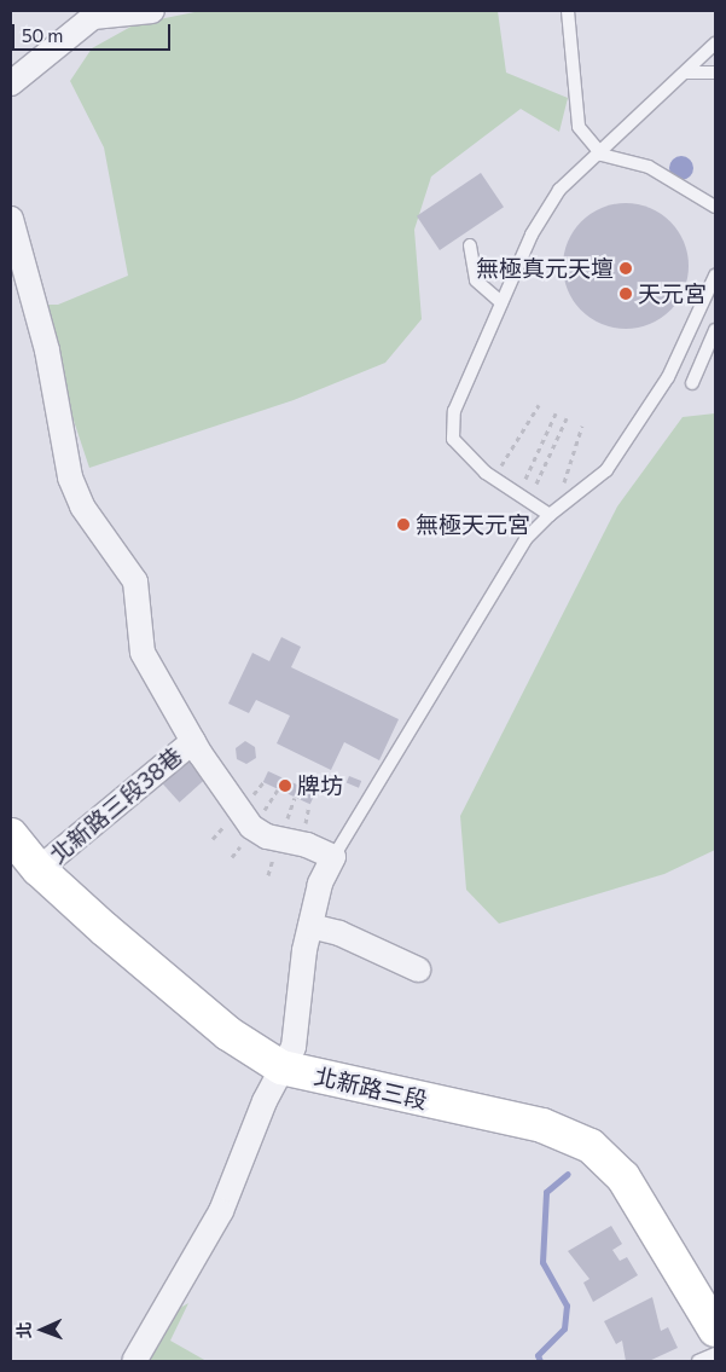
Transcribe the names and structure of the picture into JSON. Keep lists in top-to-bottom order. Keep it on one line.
{"streets":{"main road":["北新路三段"],"street":["北新路三段38巷"]},"crossings":[["北新路三段38巷","北新路三段"]],"places":["無極真元天壇","天元宮","無極天元宮","牌坊"],"scale_bar":"50 m","north":"left"}
